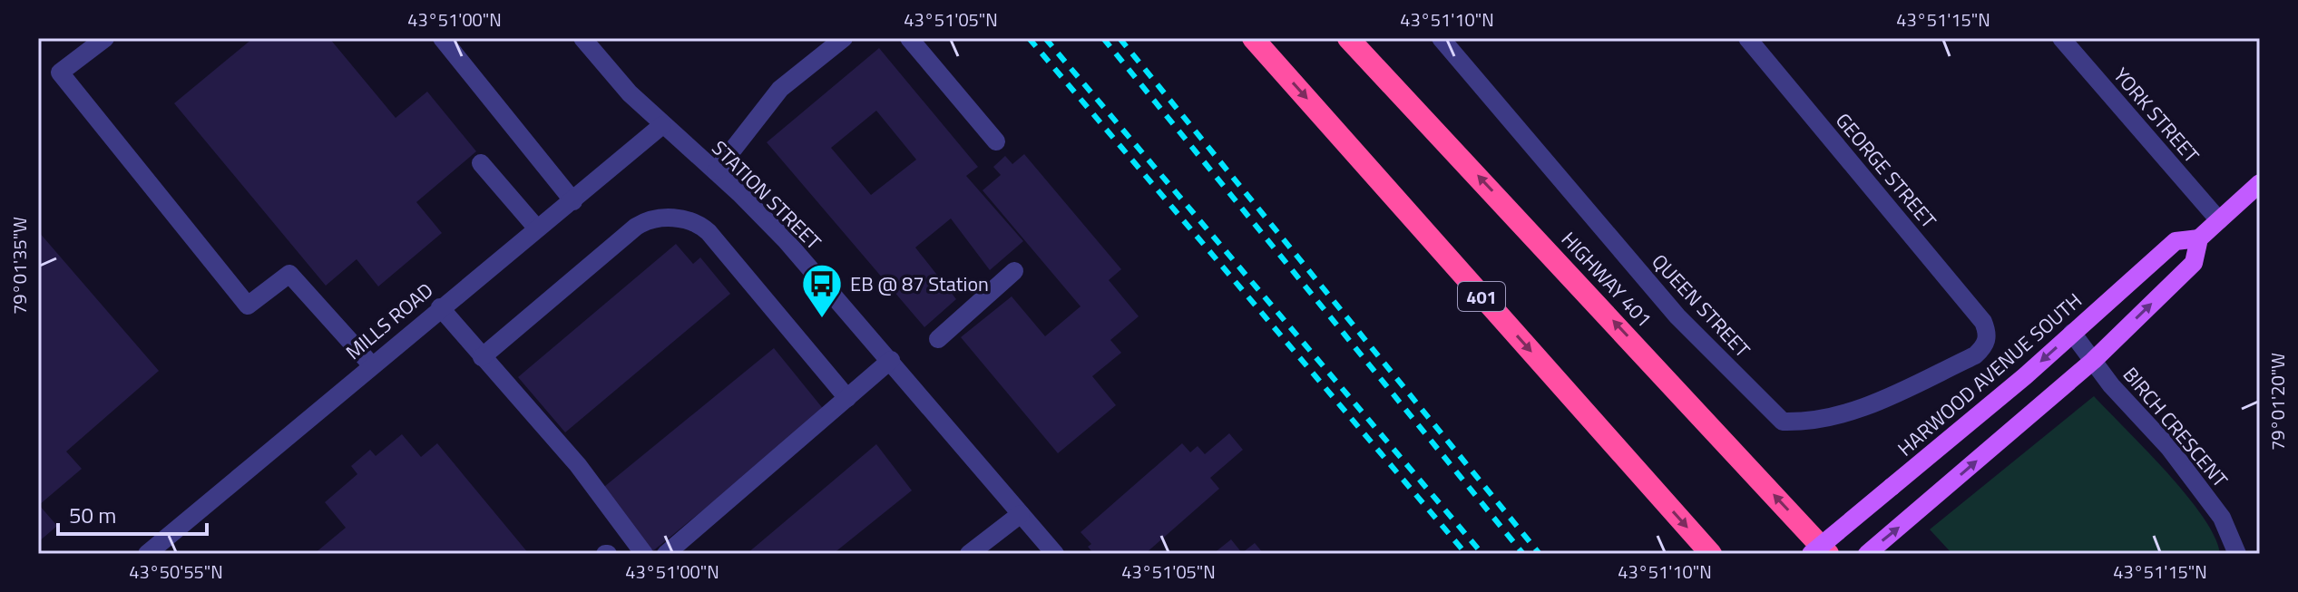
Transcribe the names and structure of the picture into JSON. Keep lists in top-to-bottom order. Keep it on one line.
{"streets":{"highway":["HIGHWAY 401","401"],"main road":["HARWOOD AVENUE SOUTH"],"street":["YORK STREET","GEORGE STREET","STATION STREET","QUEEN STREET","MILLS ROAD","BIRCH CRESCENT"]},"crossings":[["YORK STREET","HARWOOD AVENUE SOUTH"],["GEORGE STREET","QUEEN STREET"],["STATION STREET","MILLS ROAD"],["HARWOOD AVENUE SOUTH","BIRCH CRESCENT"]],"places":{"bus stop":["EB @ 87 Station"]},"scale_bar":"50 m","coordinates":["43°51'00\"N","43°51'05\"N","43°51'10\"N","43°51'15\"N","79°01'35\"W","79°01'20\"W","43°50'55\"N"]}
